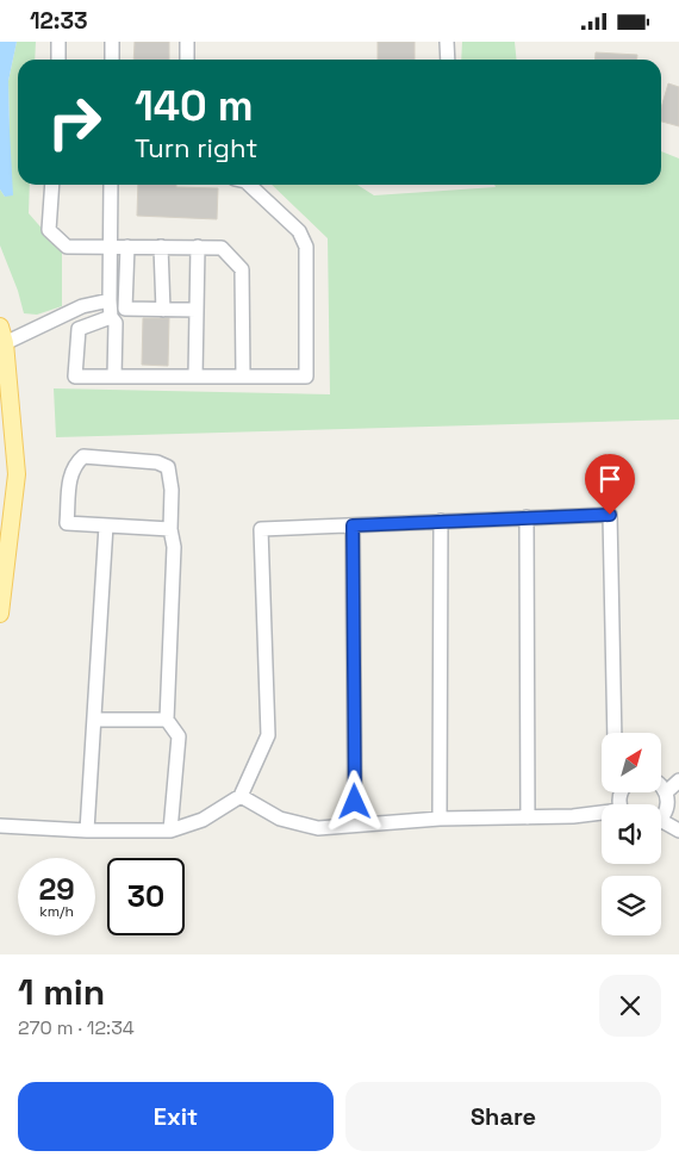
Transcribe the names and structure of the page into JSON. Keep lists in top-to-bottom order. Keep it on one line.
{"north":"top right","page":{"status":"12:33","turn":["140 m","Turn right"],"speed":"29 km/h","limit":"30","heading":["1 min","270 m · 12:34"],"buttons":["Exit","Share"]}}
